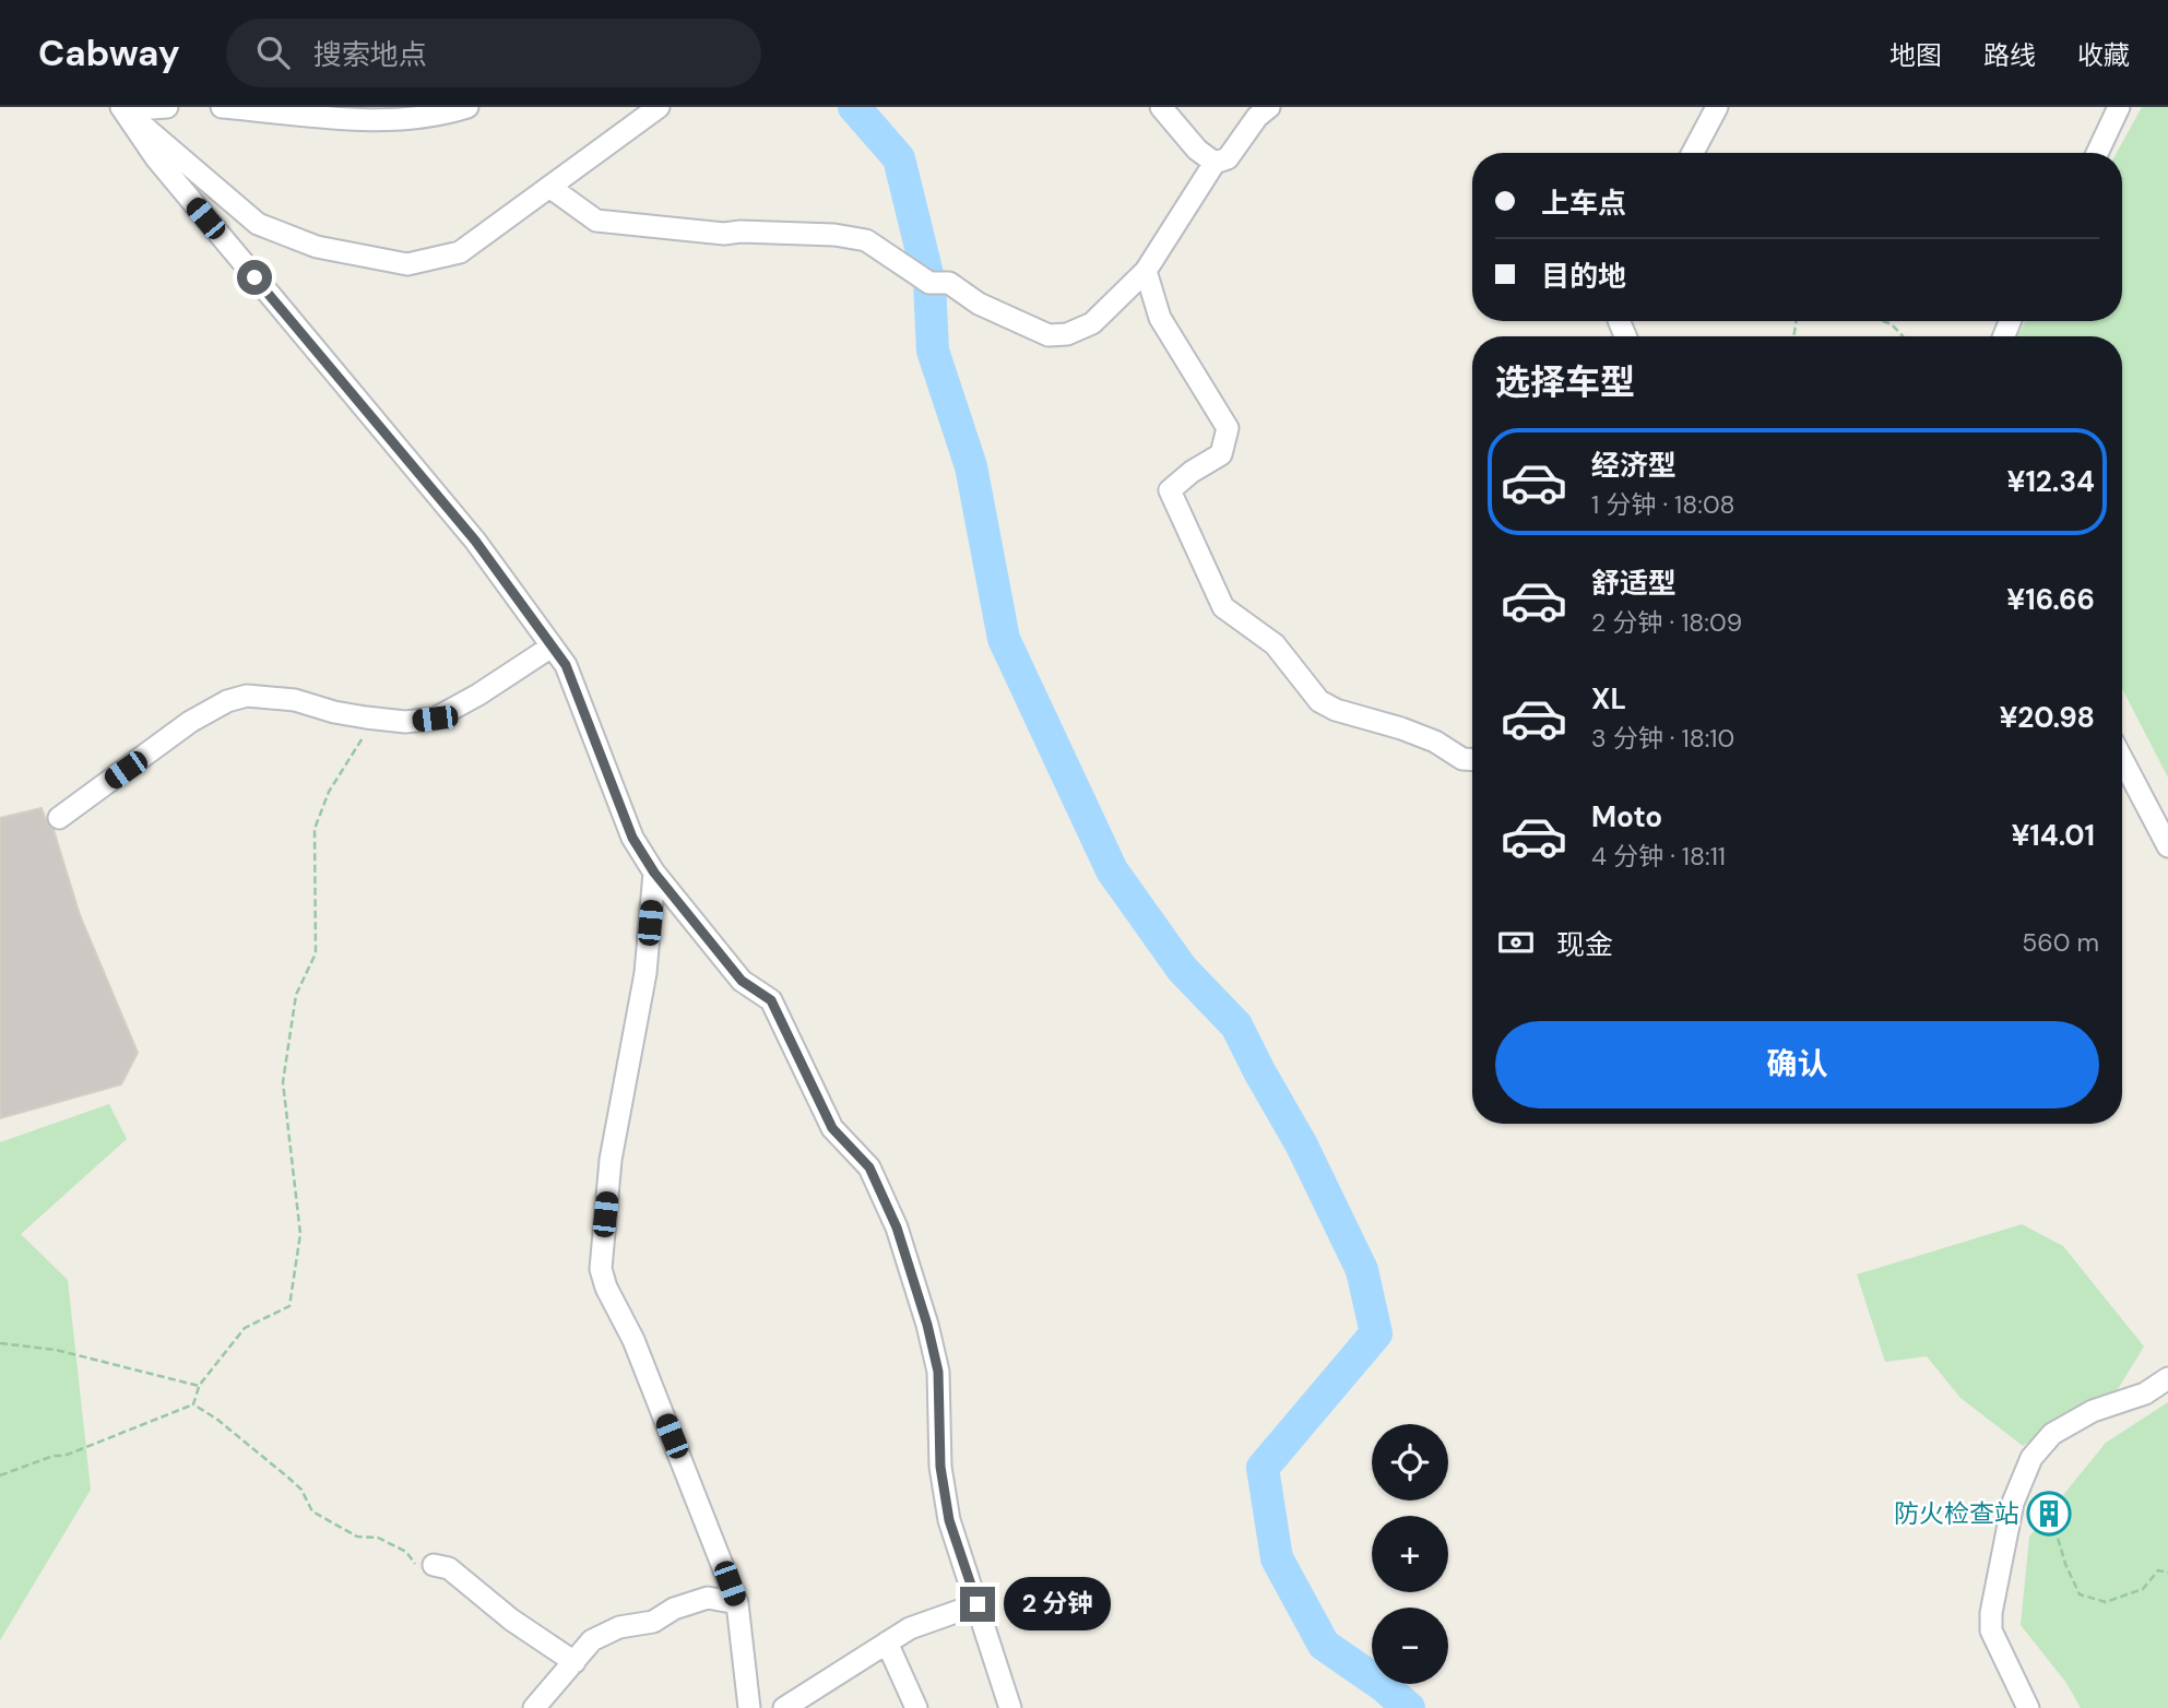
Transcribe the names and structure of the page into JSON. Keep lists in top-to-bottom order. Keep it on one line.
{"places":{"building":["防火检查站"]},"page":{"header":"Cabway","search":"搜索地点","nav":["地图","路线","收藏"],"banner":["上车点","目的地"],"heading":"选择车型","list":[{"name":"经济型","note":"1 分钟 · 18:08","value":"¥12.34"},{"name":"舒适型","note":"2 分钟 · 18:09","value":"¥16.66"},{"name":"XL","note":"3 分钟 · 18:10","value":"¥20.98"},{"name":"Moto","note":"4 分钟 · 18:11","value":"¥14.01"}],"pay":["现金","560 m"],"buttons":"确认","map_buttons":["+","−"],"bubble":"2 分钟"}}
